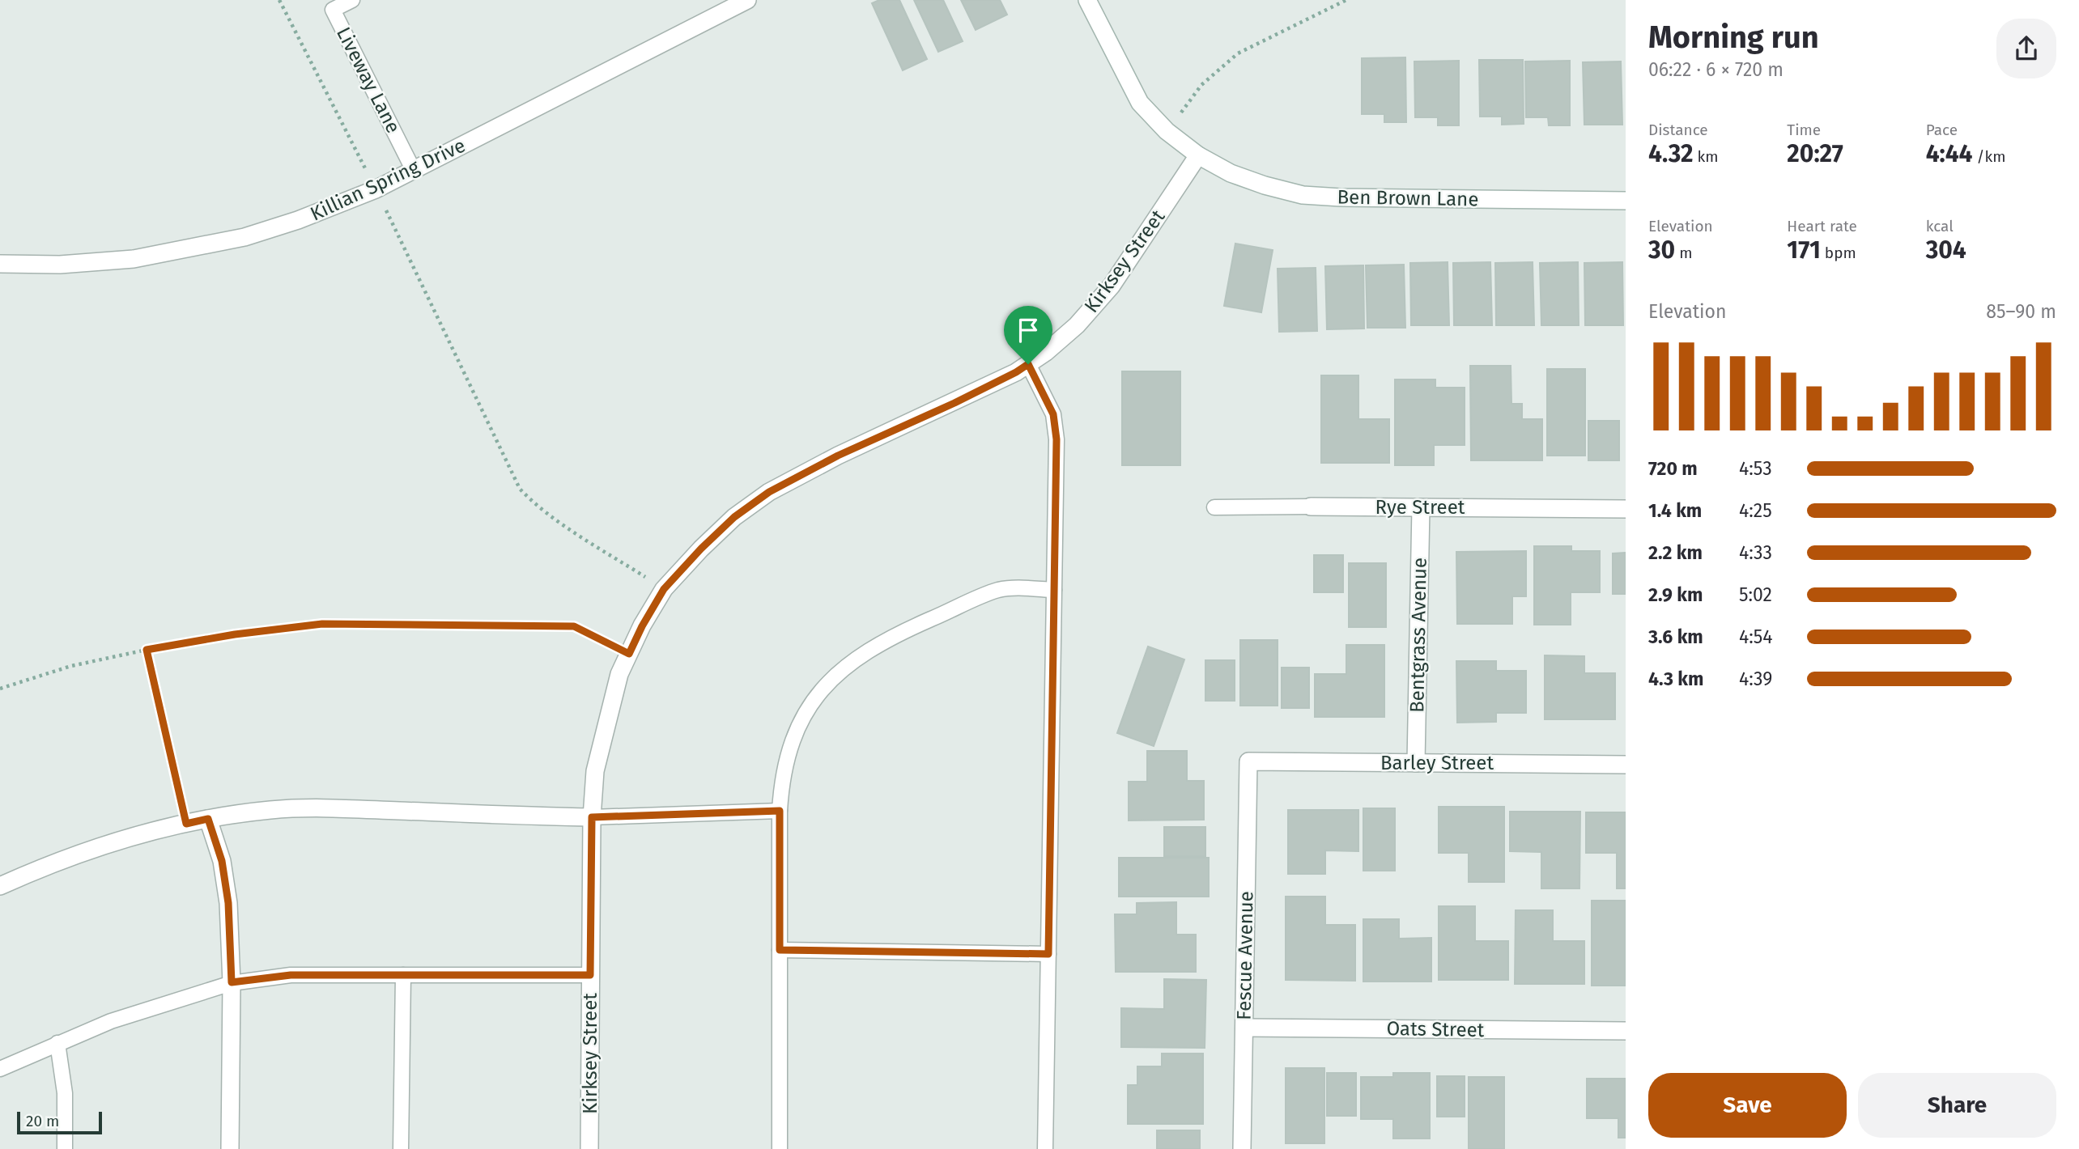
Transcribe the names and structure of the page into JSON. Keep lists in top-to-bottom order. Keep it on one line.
{"streets":{"street":["Killian Spring Drive","Ben Brown Lane","Kirksey Street","Rye Street","Bentgrass Avenue","Barley Street","Fescue Avenue","Oats Street"],"lane":["Liveway Lane"]},"crossings":[["Liveway Lane","Killian Spring Drive"],["Ben Brown Lane","Kirksey Street"],["Rye Street","Bentgrass Avenue"],["Bentgrass Avenue","Barley Street"],["Barley Street","Fescue Avenue"],["Fescue Avenue","Oats Street"]],"scale_bar":"20 m","page":{"heading":["Morning run","06:22 · 6 × 720 m"],"stats":[["Distance","4.32 km"],["Time","20:27"],["Pace","4:44 /km"],["Elevation","30 m"],["Heart rate","171 bpm"],["kcal","304"]],"chart":["Elevation","85–90 m"],"list":[{"name":"720 m","note":"4:53"},{"name":"1.4 km","note":"4:25"},{"name":"2.2 km","note":"4:33"},{"name":"2.9 km","note":"5:02"},{"name":"3.6 km","note":"4:54"},{"name":"4.3 km","note":"4:39"}],"buttons":["Save","Share"],"scale":"20 m"}}
